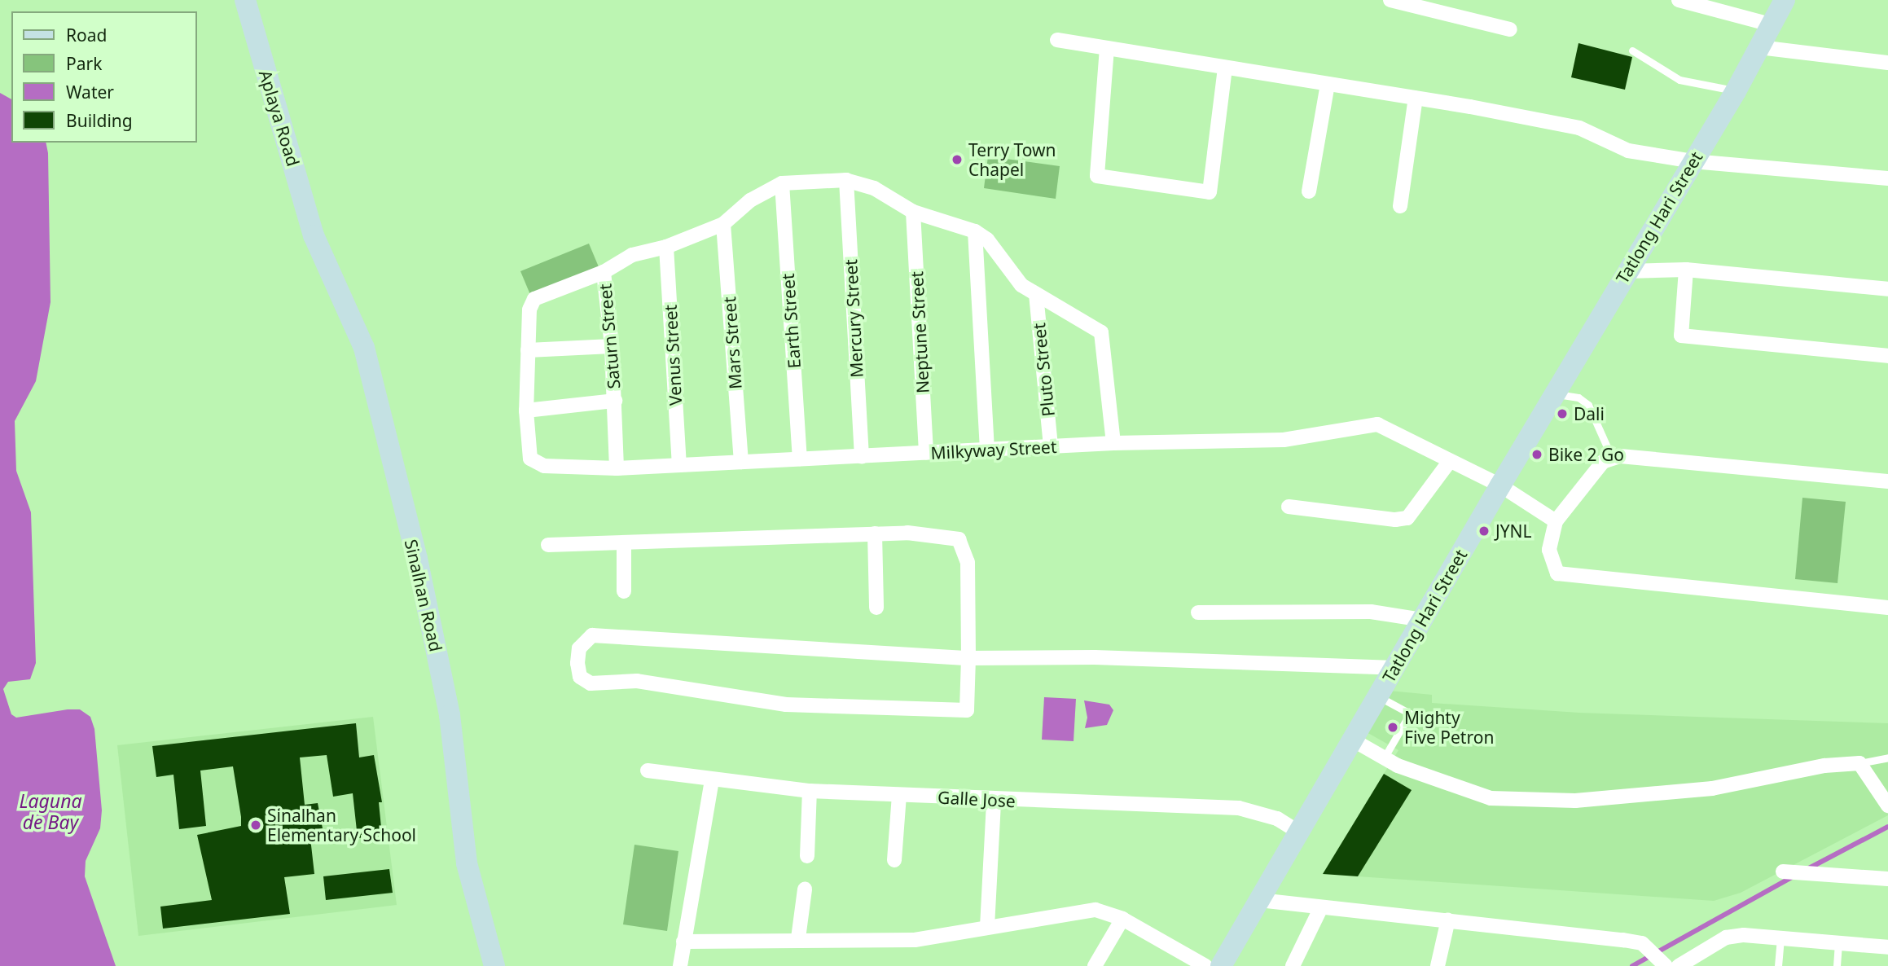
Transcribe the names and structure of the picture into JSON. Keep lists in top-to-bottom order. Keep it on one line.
{"streets":{"street":["Aplaya Road","Tatlong Hari Street","Mercury Street","Earth Street","Neptune Street","Saturn Street","Mars Street","Venus Street","Pluto Street","Milkyway Street","Sinalhan Road","Galle Jose"]},"crossings":[["Aplaya Road","Sinalhan Road"],["Tatlong Hari Street","Milkyway Street"],["Tatlong Hari Street","Galle Jose"],["Mercury Street","Saturn Street"],["Mercury Street","Milkyway Street"],["Earth Street","Saturn Street"],["Earth Street","Milkyway Street"],["Neptune Street","Saturn Street"],["Neptune Street","Milkyway Street"],["Saturn Street","Mars Street"],["Saturn Street","Venus Street"],["Saturn Street","Pluto Street"],["Saturn Street","Milkyway Street"],["Mars Street","Milkyway Street"],["Venus Street","Milkyway Street"],["Pluto Street","Milkyway Street"]],"water":["Laguna de Bay"],"places":["Terry Town Chapel","Dali","Bike 2 Go","JYNL","Mighty Five Petron","Sinalhan Elementary School"],"legend":["Road","Park","Water","Building"]}
